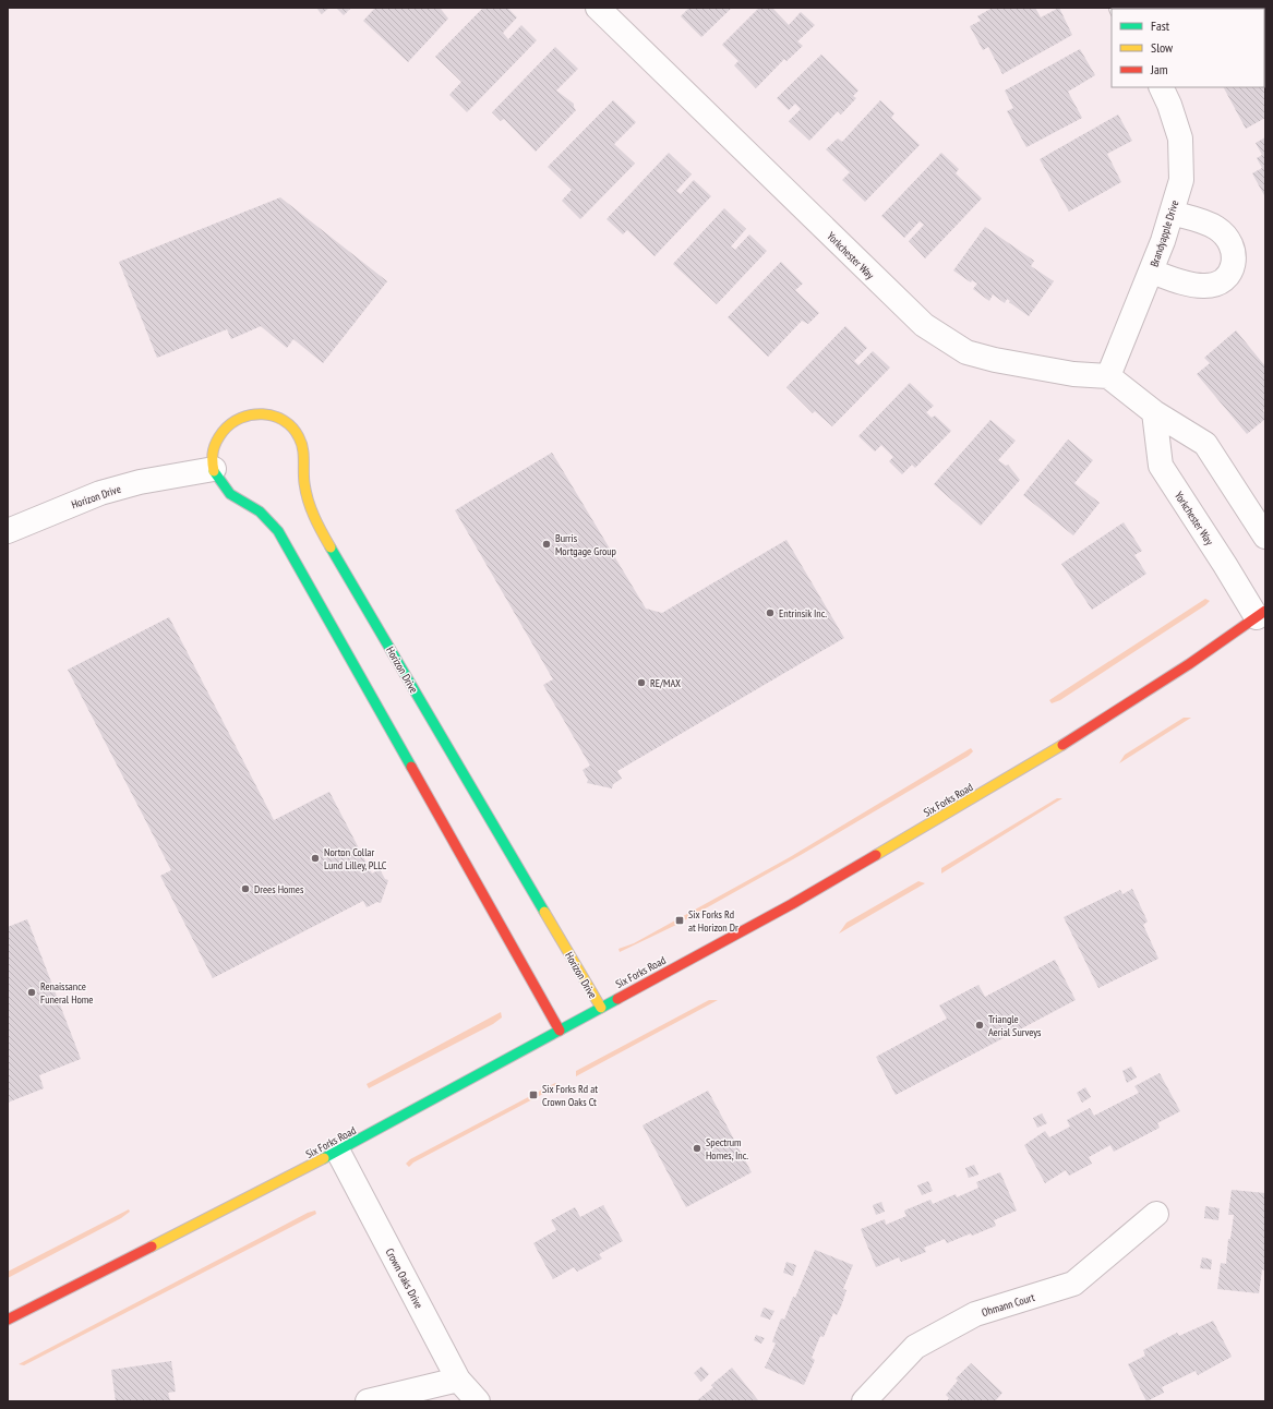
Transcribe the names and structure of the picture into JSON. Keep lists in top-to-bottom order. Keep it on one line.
{"streets":{"street":["Brandyapple Drive","Yorkchester Way","Horizon Drive","Six Forks Road","Crown Oaks Drive","Ohmann Court"]},"crossings":[["Brandyapple Drive","Yorkchester Way"],["Yorkchester Way","Six Forks Road"],["Horizon Drive","Six Forks Road"],["Six Forks Road","Crown Oaks Drive"]],"places":{"other":["Burris Mortgage Group","Entrinsik Inc.","RE/MAX","Norton Collar Lund Lilley, PLLC","Drees Homes","Renaissance Funeral Home","Triangle Aerial Surveys","Spectrum Homes, Inc."],"transit":["Six Forks Rd at Horizon Dr","Six Forks Rd at Crown Oaks Ct"]},"legend":["Fast","Slow","Jam"]}
